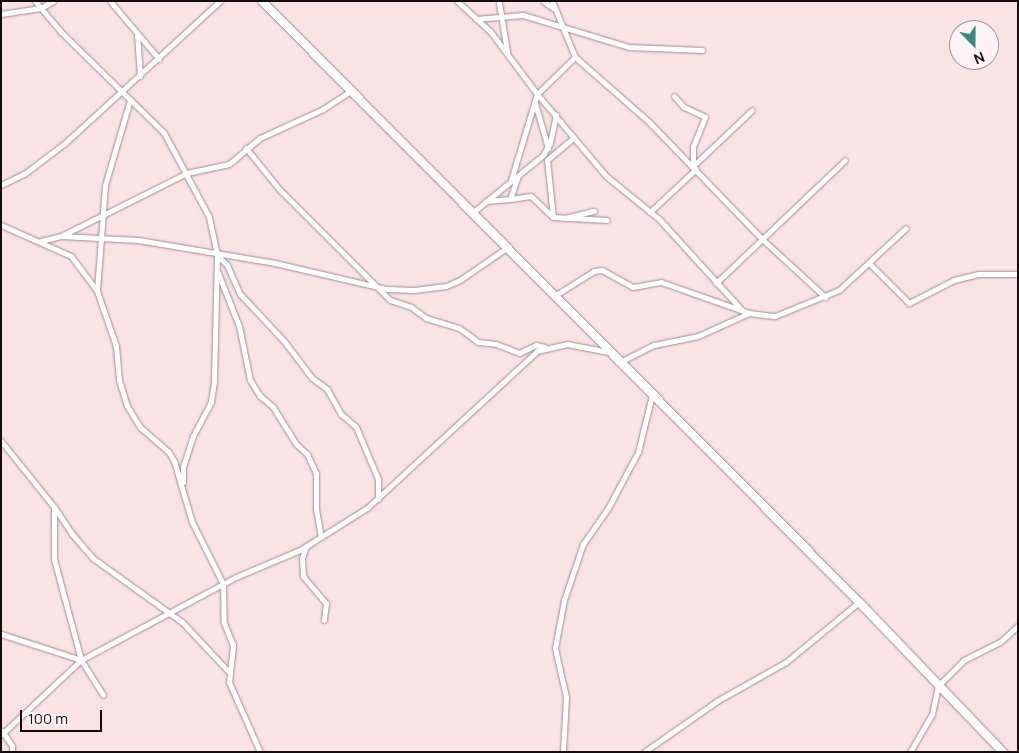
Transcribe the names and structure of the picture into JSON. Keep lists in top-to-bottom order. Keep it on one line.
{"scale_bar":"100 m","north":"bottom"}
